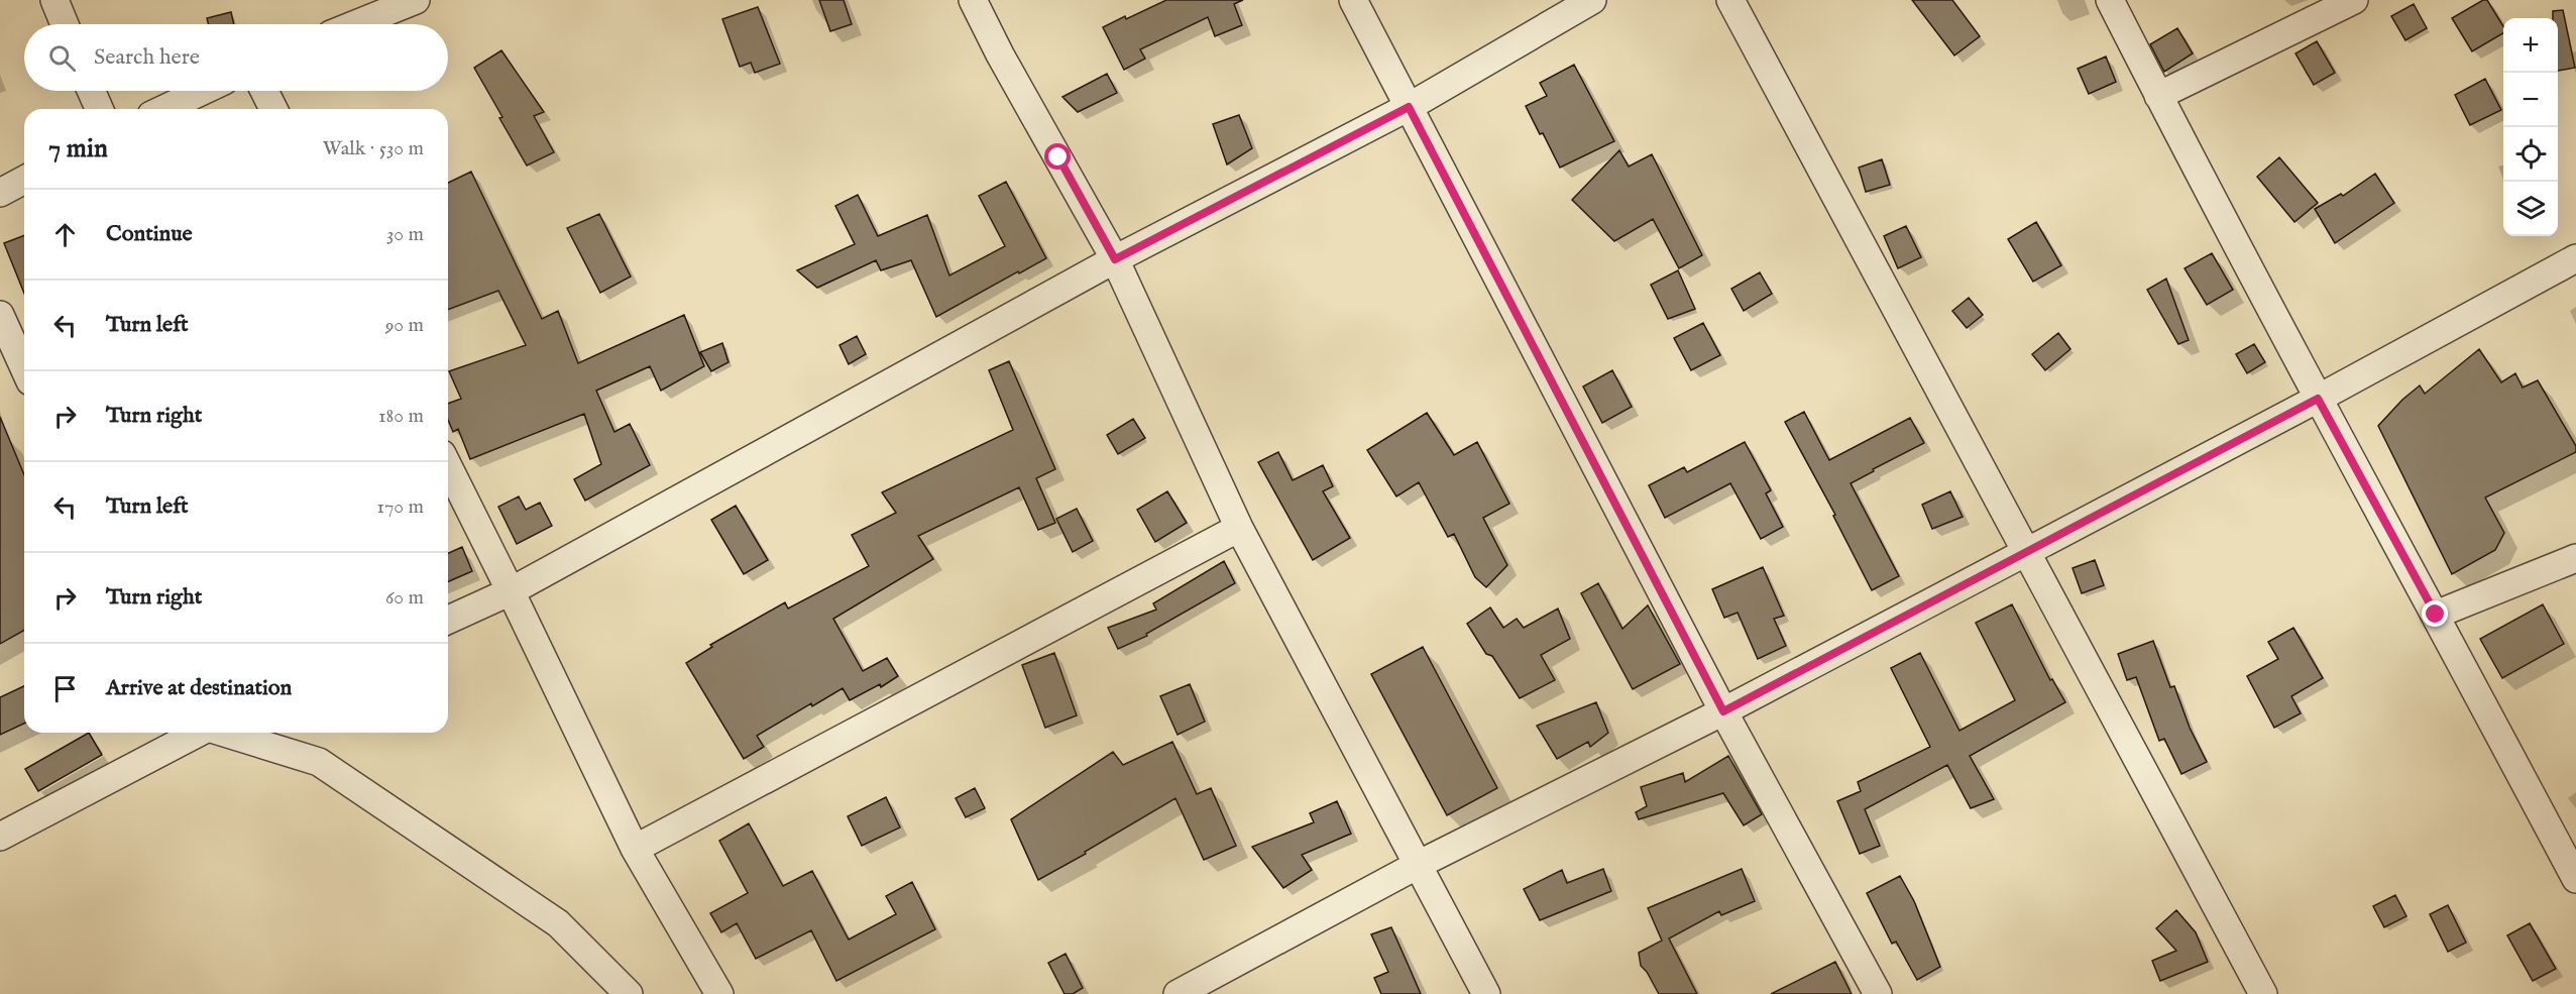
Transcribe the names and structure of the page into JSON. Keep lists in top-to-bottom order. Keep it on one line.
{"page":{"map_buttons":["+","−"],"search":"Search here","heading":["7 min","Walk · 530 m"],"list":[["Continue","30 m"],["Turn left","90 m"],["Turn right","180 m"],["Turn left","170 m"],["Turn right","60 m"],"Arrive at destination"]}}
